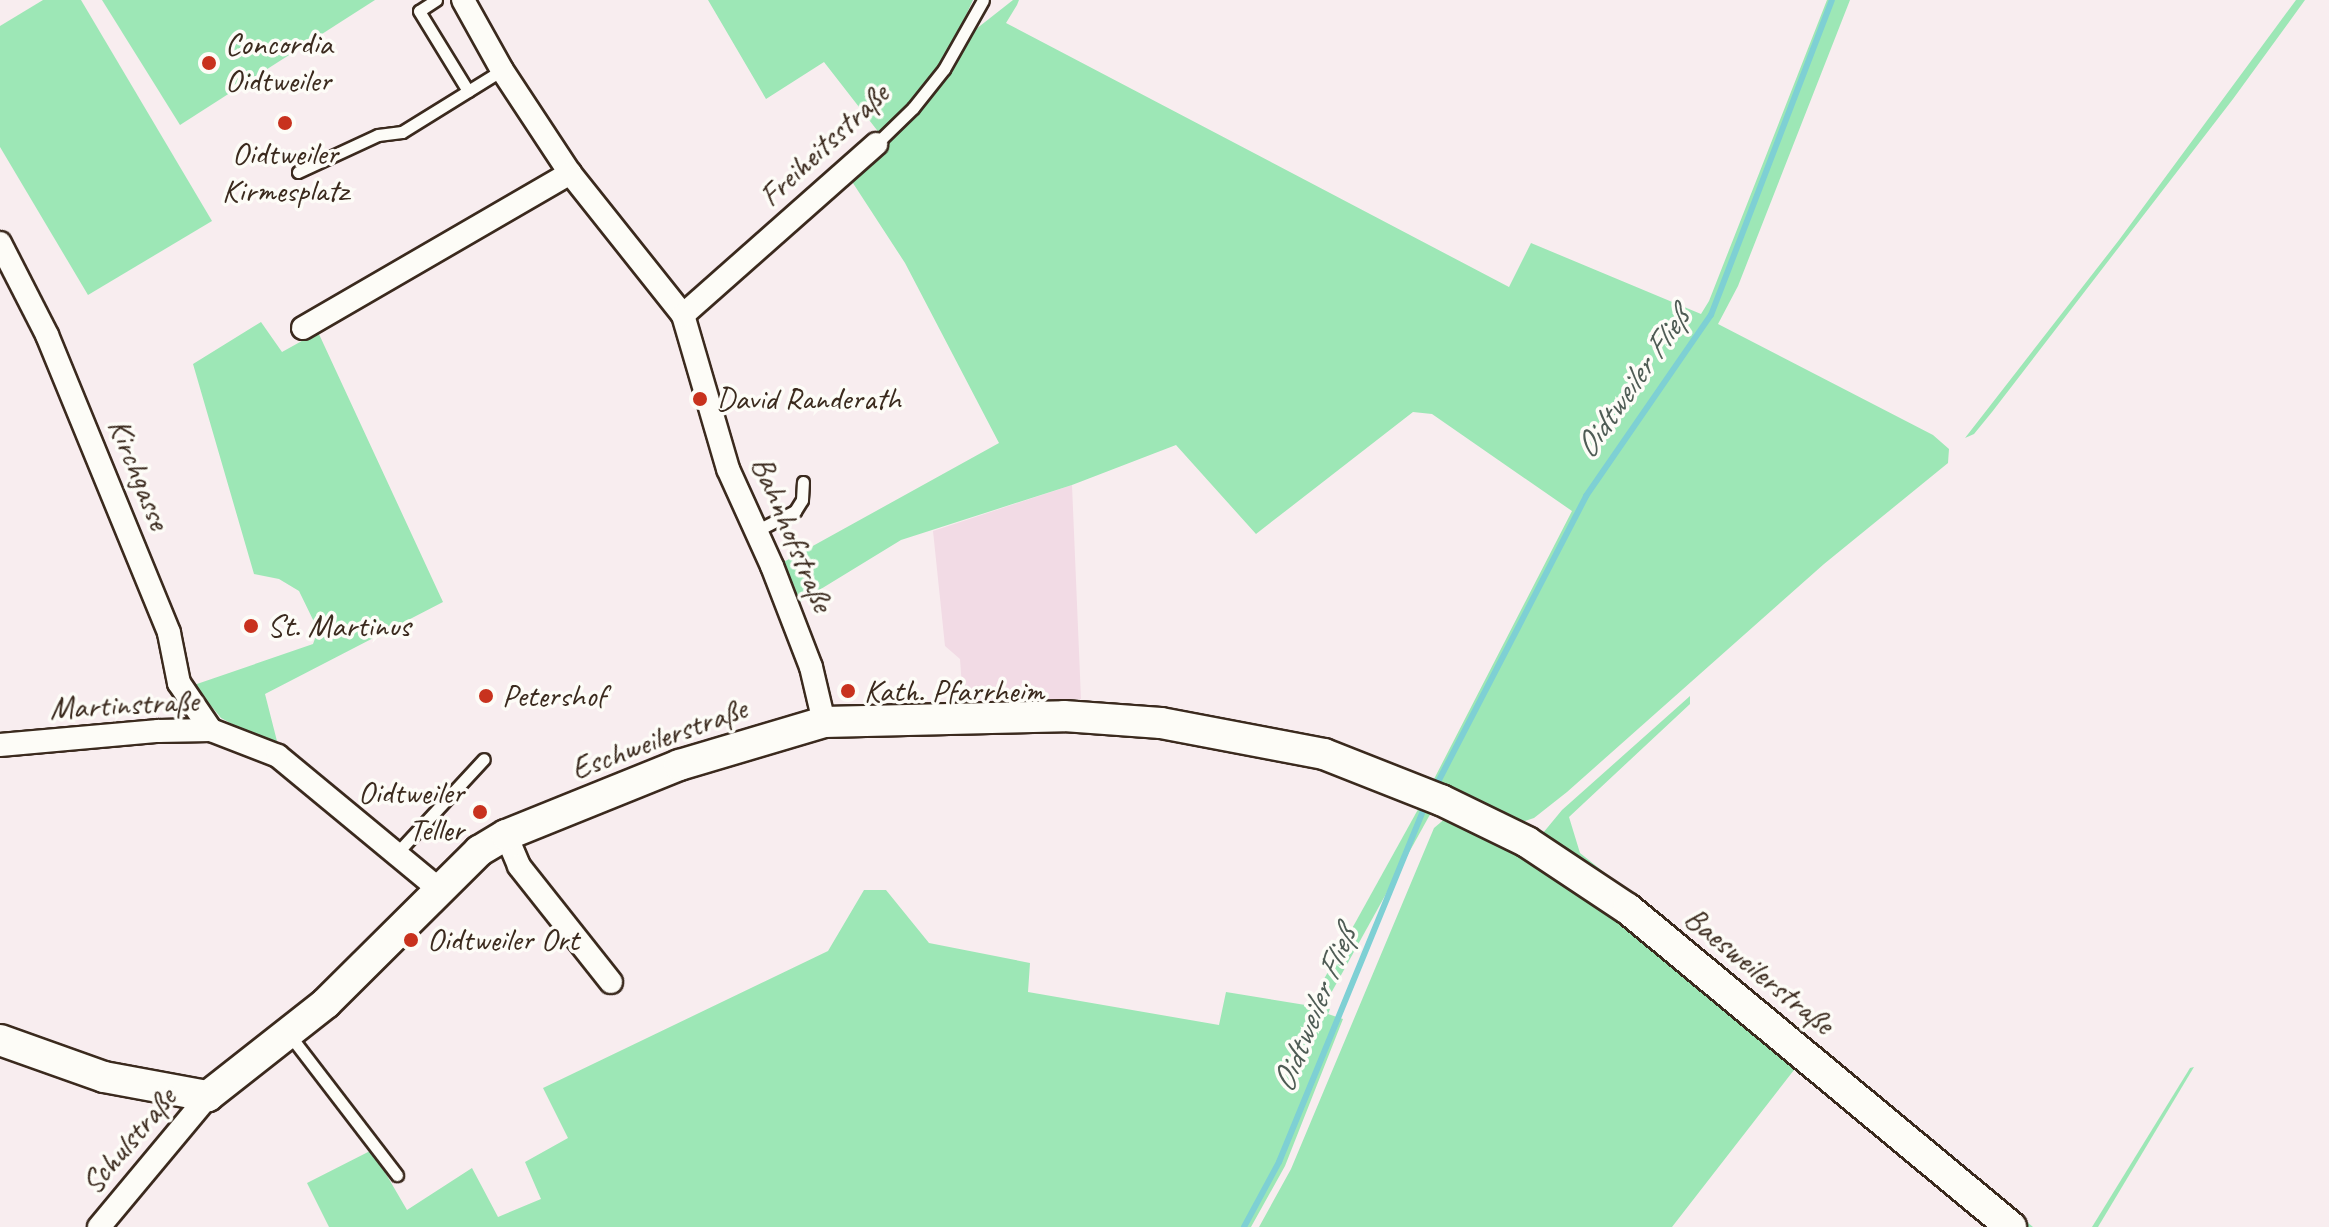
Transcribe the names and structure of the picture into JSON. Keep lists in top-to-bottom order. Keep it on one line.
{"streets":{"street":["Freiheitsstraße","Kirchgasse","Bahnhofstraße","Martinstraße","Eschweilerstraße","Baesweilerstraße","Schulstraße"]},"crossings":[["Freiheitsstraße","Bahnhofstraße"],["Kirchgasse","Martinstraße"],["Bahnhofstraße","Eschweilerstraße"],["Martinstraße","Eschweilerstraße"],["Eschweilerstraße","Baesweilerstraße"],["Eschweilerstraße","Schulstraße"]],"water":["Oidtweiler Fließ"],"places":["Concordia Oidtweiler","Oidtweiler Kirmesplatz","David Randerath","St. Martinus","Kath. Pfarrheim","Petershof","Oidtweiler Teller","Oidtweiler Ort"]}
